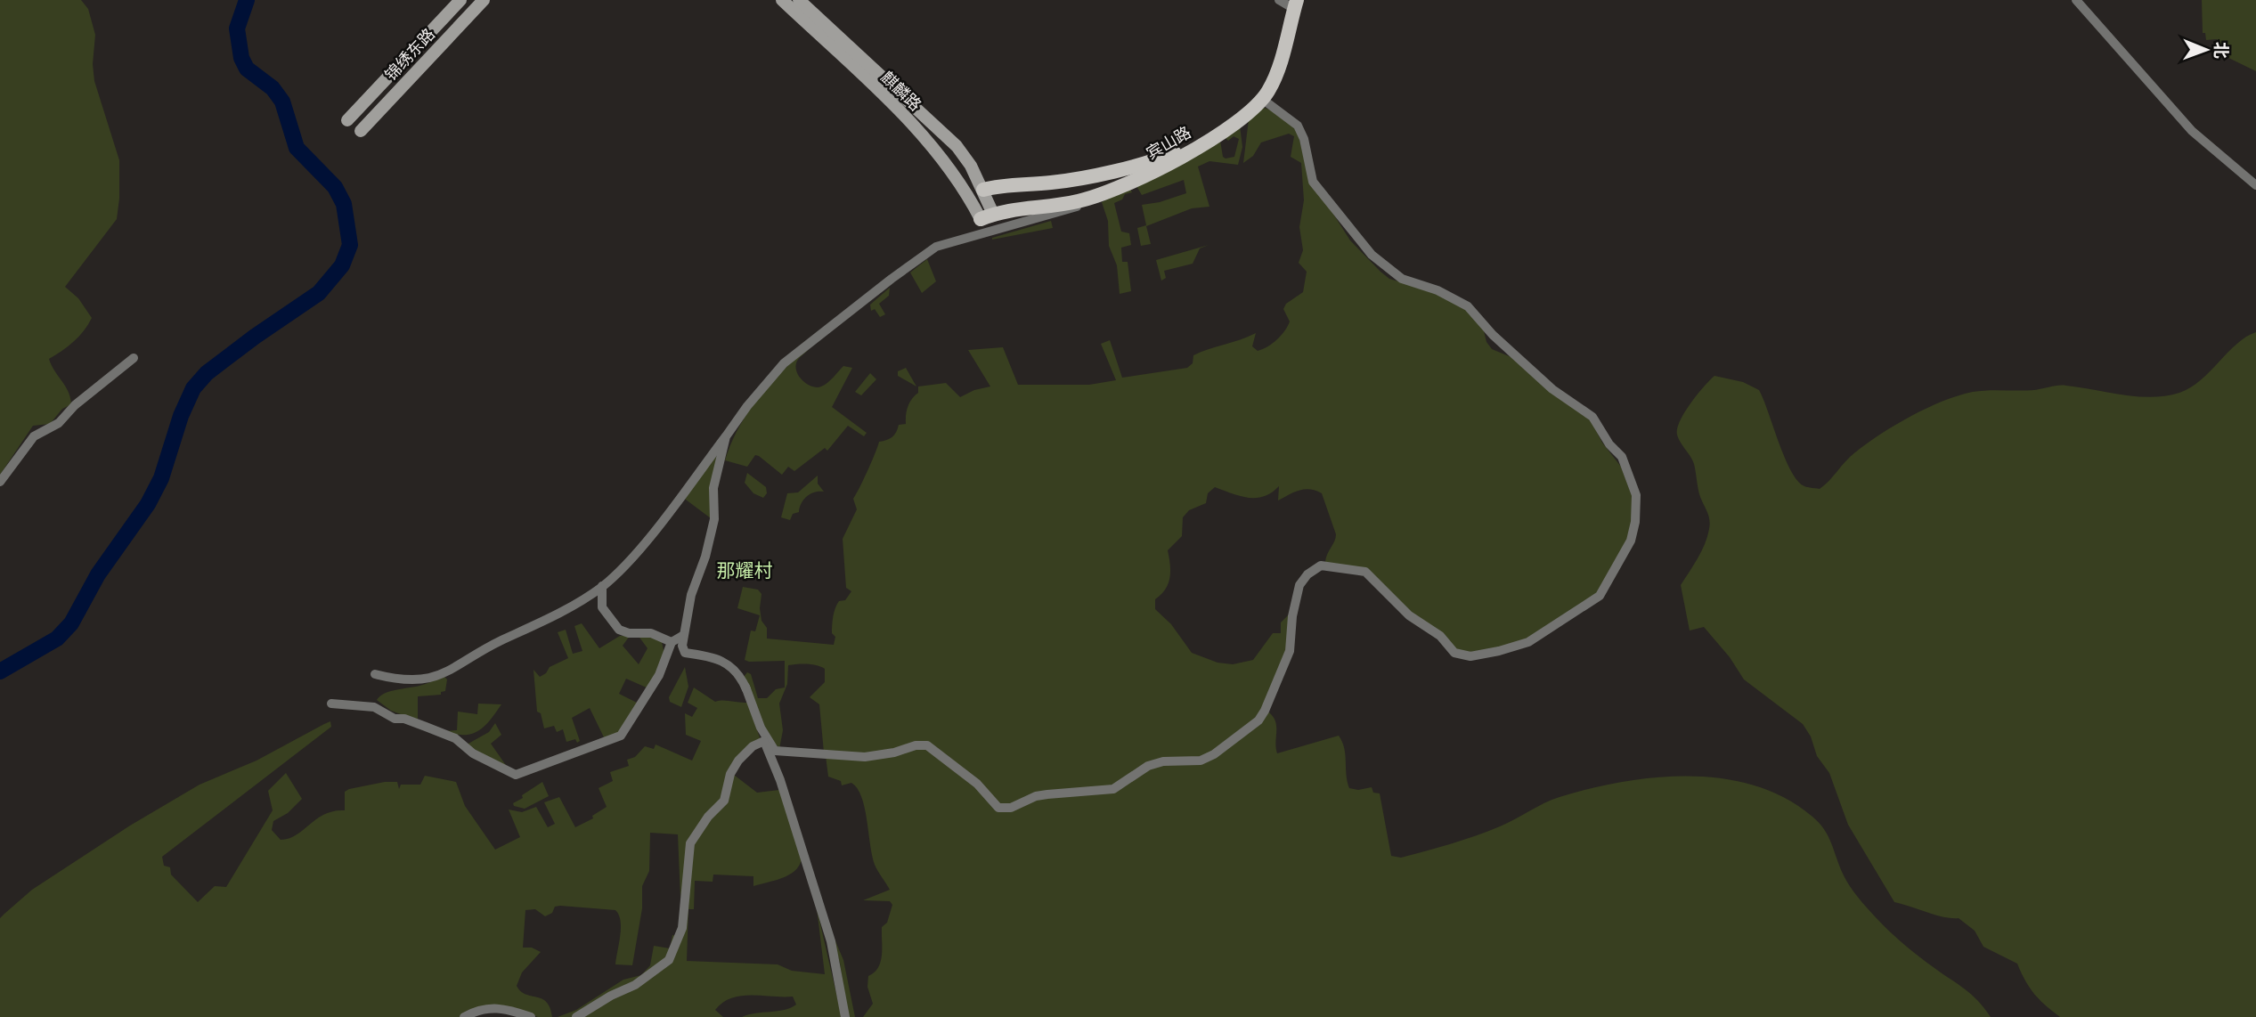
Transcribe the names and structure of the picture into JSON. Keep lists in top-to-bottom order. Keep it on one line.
{"streets":{"main road":["锦绣东路","麒麟路","宾山路"]},"crossings":[["麒麟路","宾山路"]],"districts":["那耀村"],"north":"right"}
